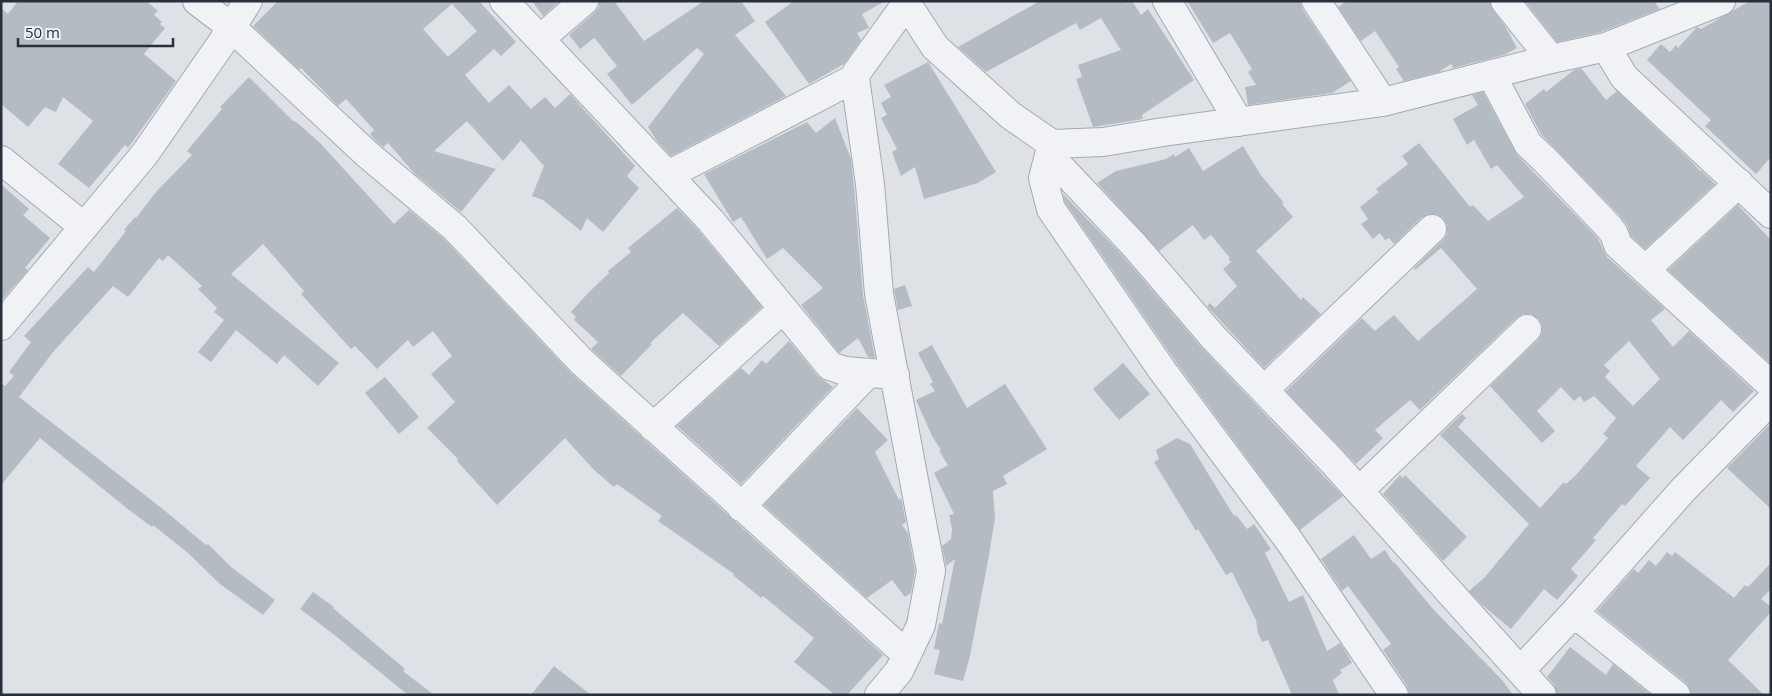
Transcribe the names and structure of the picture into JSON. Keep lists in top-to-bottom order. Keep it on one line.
{"scale_bar":"50 m"}
